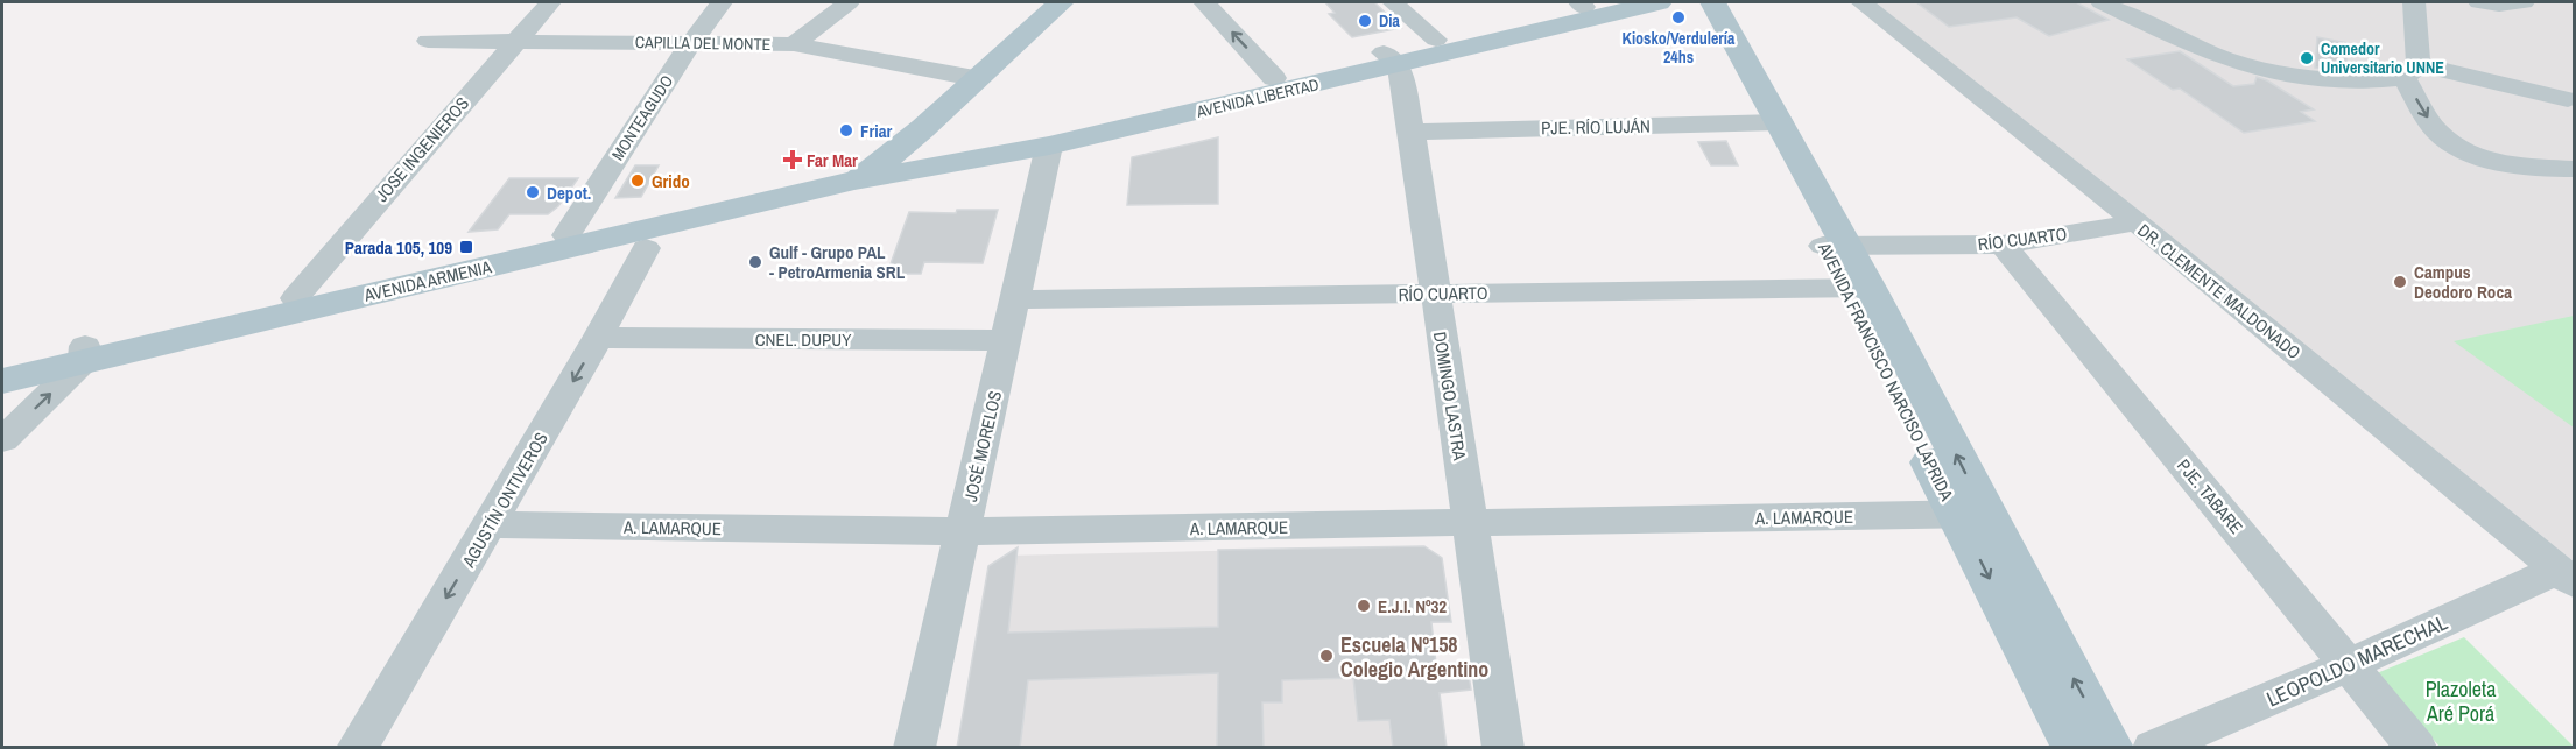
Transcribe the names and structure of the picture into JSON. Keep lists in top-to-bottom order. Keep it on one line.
{"streets":{"main road":["AVENIDA LIBERTAD","AVENIDA ARMENIA","AVENIDA FRANCISCO NARCISO LAPRIDA"],"street":["CAPILLA DEL MONTE","MONTEAGUDO","PJE. RÍO LUJÁN","JOSE INGENIEROS","RÍO CUARTO","DR. CLEMENTE MALDONADO","CNEL. DUPUY","DOMINGO LASTRA","JOSÉ MORELOS","PJE. TABARE","AGUSTÍN ONTIVEROS","A. LAMARQUE","LEOPOLDO MARECHAL"]},"crossings":[["CAPILLA DEL MONTE","MONTEAGUDO"],["CAPILLA DEL MONTE","JOSE INGENIEROS"],["AVENIDA LIBERTAD","AVENIDA ARMENIA"],["AVENIDA LIBERTAD","DOMINGO LASTRA"],["AVENIDA LIBERTAD","JOSÉ MORELOS"],["MONTEAGUDO","AVENIDA ARMENIA"],["PJE. RÍO LUJÁN","AVENIDA FRANCISCO NARCISO LAPRIDA"],["PJE. RÍO LUJÁN","DOMINGO LASTRA"],["JOSE INGENIEROS","AVENIDA ARMENIA"],["RÍO CUARTO","DR. CLEMENTE MALDONADO"],["RÍO CUARTO","AVENIDA FRANCISCO NARCISO LAPRIDA"],["RÍO CUARTO","DOMINGO LASTRA"],["RÍO CUARTO","JOSÉ MORELOS"],["RÍO CUARTO","PJE. TABARE"],["DR. CLEMENTE MALDONADO","LEOPOLDO MARECHAL"],["CNEL. DUPUY","JOSÉ MORELOS"],["CNEL. DUPUY","AGUSTÍN ONTIVEROS"],["AVENIDA FRANCISCO NARCISO LAPRIDA","A. LAMARQUE"],["DOMINGO LASTRA","A. LAMARQUE"],["JOSÉ MORELOS","A. LAMARQUE"],["PJE. TABARE","LEOPOLDO MARECHAL"],["AGUSTÍN ONTIVEROS","A. LAMARQUE"]],"one_way":["AGUSTÍN ONTIVEROS"],"parks":["Plazoleta Aré Porá"],"places":{"other":["Kiosko/Verdulería 24hs","Dia","Comedor Universitario UNNE","Friar","Grido","Depot.","Gulf - Grupo PAL - PetroArmenia SRL","Campus Deodoro Roca","E.J.I. Nº32","Escuela Nº158 Colegio Argentino"],"health":["Far Mar"],"transit":["Parada 105, 109"]}}
